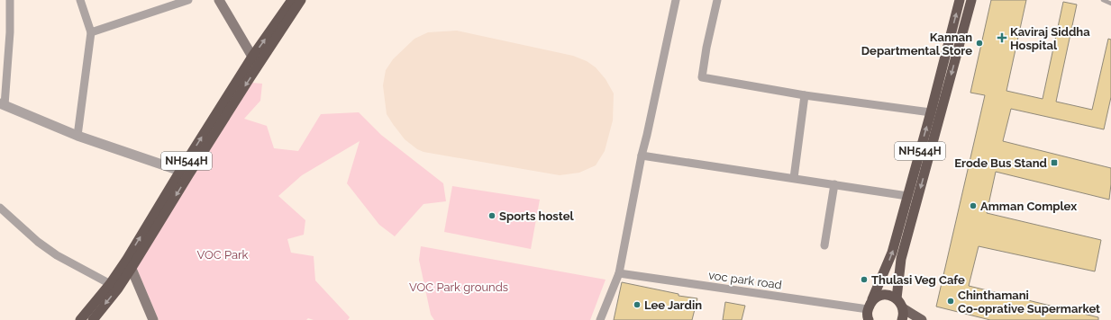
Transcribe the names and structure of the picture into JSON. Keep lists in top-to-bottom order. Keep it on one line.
{"streets":{"highway":["NH544H"],"street":["voc park road"]},"crossings":[["NH544H","voc park road"]],"parks":["VOC Park","VOC Park grounds"],"places":{"health":["Kaviraj Siddha Hospital"],"other":["Kannan Departmental Store","Amman Complex","Sports hostel","Thulasi Veg Cafe","Chinthamani Co-oprative Supermarket","Lee Jardin"],"transit":["Erode Bus Stand"]}}
